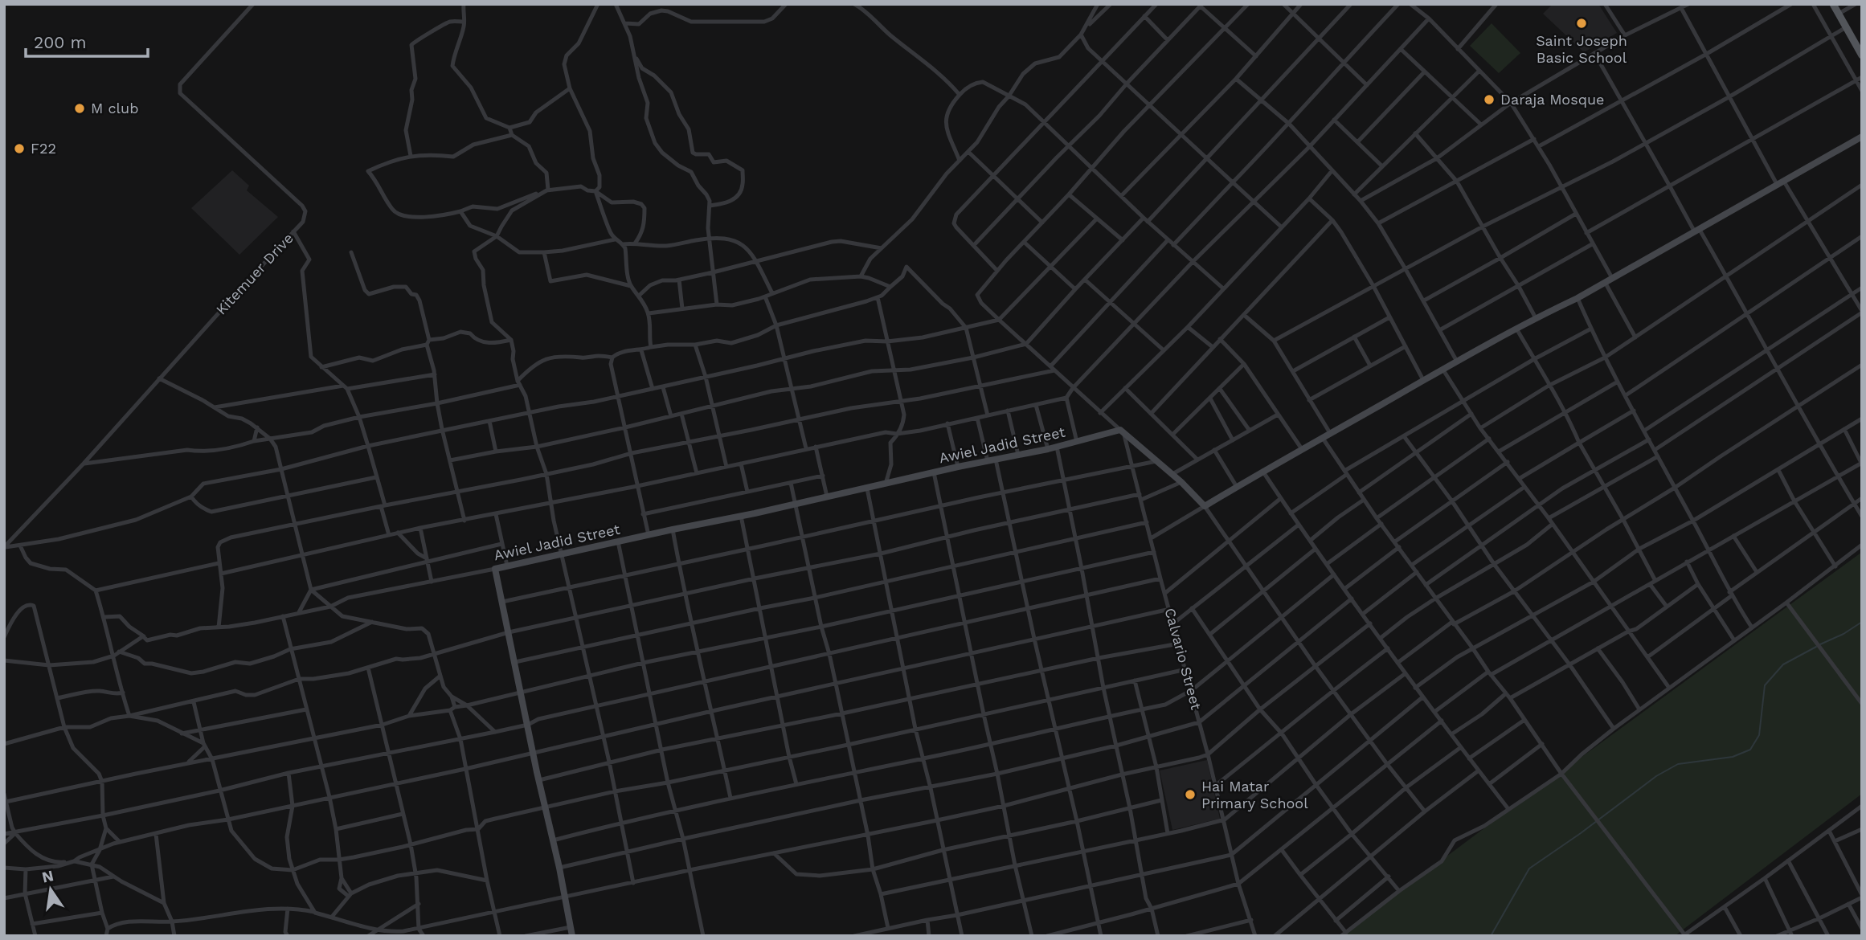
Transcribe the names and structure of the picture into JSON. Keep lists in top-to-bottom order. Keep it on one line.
{"streets":{"street":["Kitemuer Drive","Awiel Jadid Street","Calvario Street"]},"crossings":[["Awiel Jadid Street","Calvario Street"]],"places":["Saint Joseph Basic School","Daraja Mosque","M club","F22","Hai Matar Primary School"],"scale_bar":"200 m","north":"top"}
